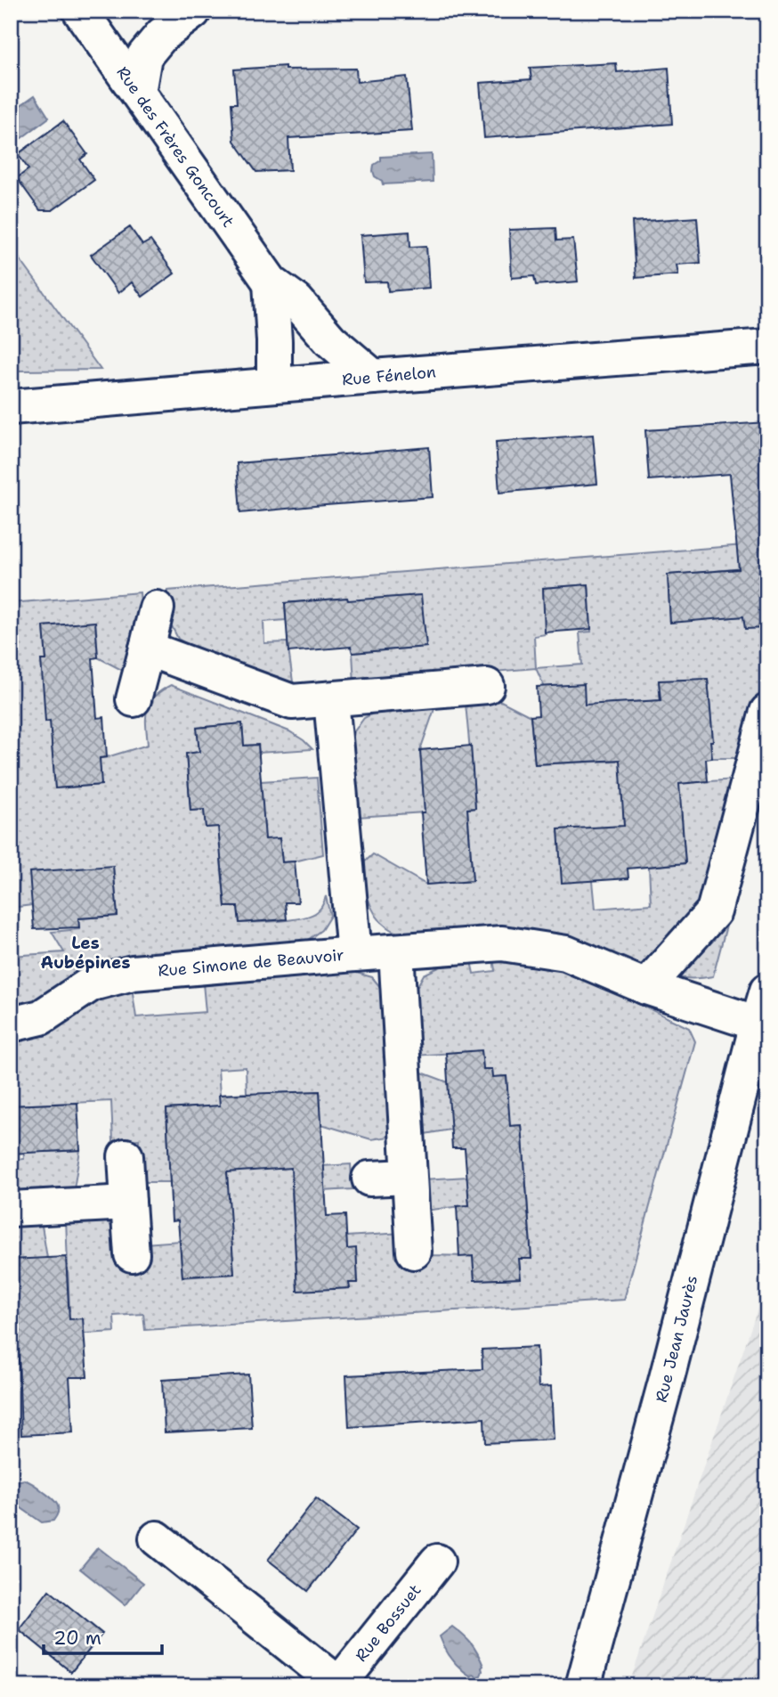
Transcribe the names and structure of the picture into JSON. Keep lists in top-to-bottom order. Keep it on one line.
{"streets":{"street":["Rue des Frères Goncourt","Rue Fénelon","Rue Simone de Beauvoir","Rue Jean Jaurès","Rue Bossuet"]},"crossings":[["Rue Simone de Beauvoir","Rue Jean Jaurès"]],"districts":["Les Aubépines"],"scale_bar":"20 m"}
